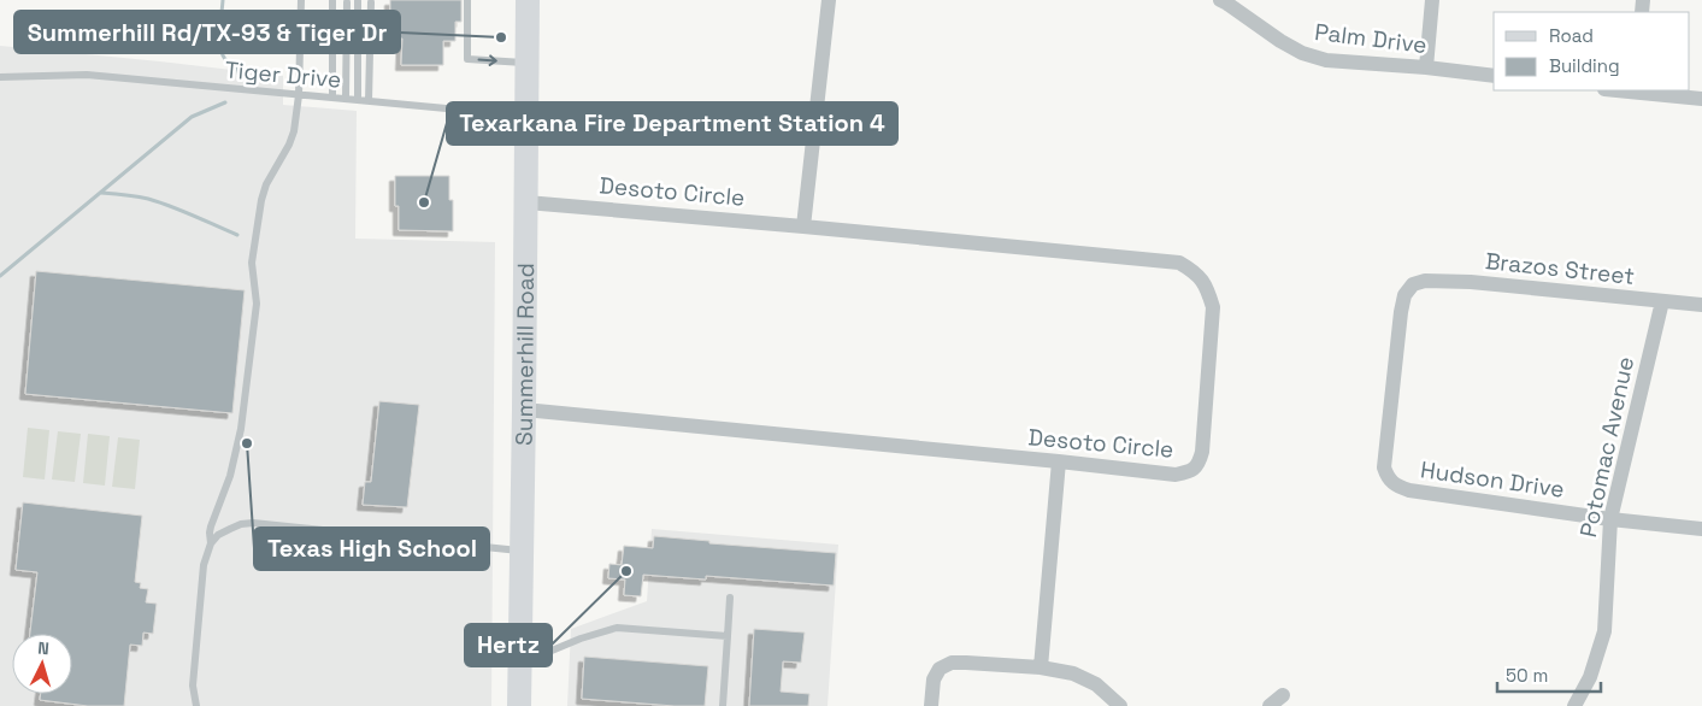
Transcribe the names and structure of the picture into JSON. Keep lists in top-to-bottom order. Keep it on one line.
{"streets":{"main road":["Summerhill Road"],"street":["Palm Drive","Desoto Circle","Brazos Street","Potomac Avenue","Hudson Drive"],"lane":["Tiger Drive"]},"crossings":[["Tiger Drive","Summerhill Road"],["Desoto Circle","Summerhill Road"],["Brazos Street","Potomac Avenue"],["Brazos Street","Hudson Drive"],["Potomac Avenue","Hudson Drive"]],"places":["Summerhill Rd/TX-93 & Tiger Dr","Texarkana Fire Department Station 4","Texas High School","Hertz"],"legend":["Road","Building"],"scale_bar":"50 m","north":"top"}
